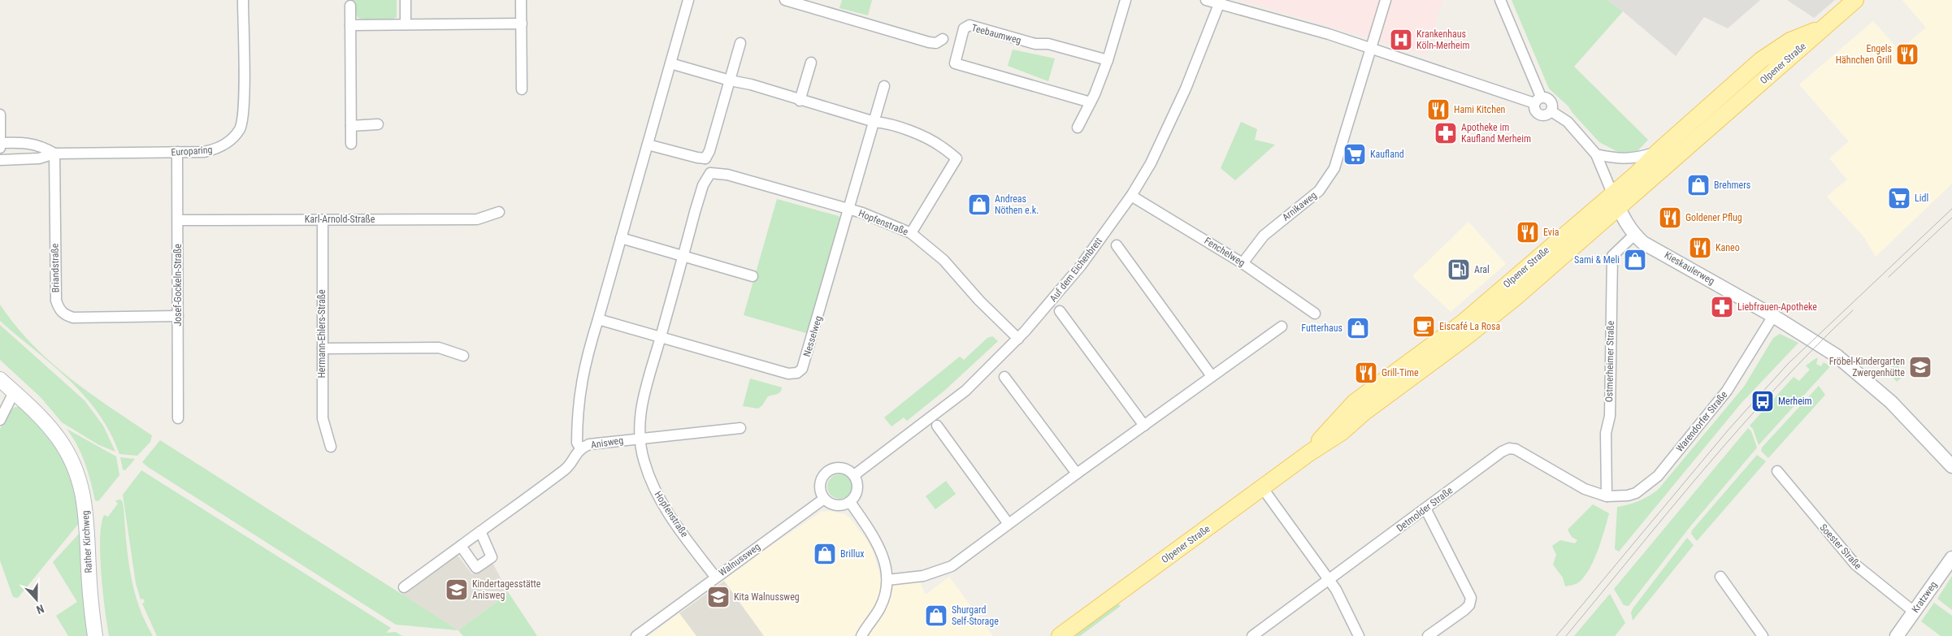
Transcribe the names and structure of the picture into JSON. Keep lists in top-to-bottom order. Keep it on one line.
{"streets":{"main road":["Olpener Straße","Rather Kirchweg"],"street":["Teebaumweg","Europaring","Arnikaweg","Karl-Arnold-Straße","Hopfenstraße","Fenchelweg","Briandstraße","Kieskaulerweg","Auf dem Eichenbrett","Josef-Gockeln-Straße","Hermann-Ehlers-Straße","Nesselweg","Ostmerheimer Straße","Warendorfer Straße","Anisweg","Detmolder Straße","Soester Straße","Walnussweg","Kratzweg"]},"crossings":[["Olpener Straße","Kieskaulerweg"],["Europaring","Briandstraße"],["Europaring","Josef-Gockeln-Straße"],["Arnikaweg","Fenchelweg"],["Karl-Arnold-Straße","Josef-Gockeln-Straße"],["Karl-Arnold-Straße","Hermann-Ehlers-Straße"],["Hopfenstraße","Auf dem Eichenbrett"],["Hopfenstraße","Nesselweg"],["Hopfenstraße","Anisweg"],["Hopfenstraße","Walnussweg"],["Fenchelweg","Auf dem Eichenbrett"],["Briandstraße","Josef-Gockeln-Straße"],["Kieskaulerweg","Ostmerheimer Straße"],["Kieskaulerweg","Warendorfer Straße"],["Auf dem Eichenbrett","Walnussweg"],["Ostmerheimer Straße","Warendorfer Straße"],["Ostmerheimer Straße","Detmolder Straße"],["Warendorfer Straße","Detmolder Straße"],["Soester Straße","Kratzweg"]],"places":{"hospital":["Krankenhaus Köln-Merheim"],"restaurant":["Engels Hähnchen Grill","Hami Kitchen","Goldener Pflug","Evia","Kaneo","Grill-Time"],"pharmacy":["Apotheke im Kaufland Merheim","Liebfrauen-Apotheke"],"supermarket":["Kaufland","Lidl"],"shop":["Brehmers","Andreas Nöthen e.k.","Sami & Meli","Futterhaus","Brillux","Shurgard Self-Storage"],"fuel station":["Aral"],"cafe":["Eiscafé La Rosa"],"school or university":["Fröbel-Kindergarten Zwergenhütte","Kindertagesstätte Anisweg","Kita Walnussweg"],"bus stop":["Merheim"]},"north":"bottom"}
